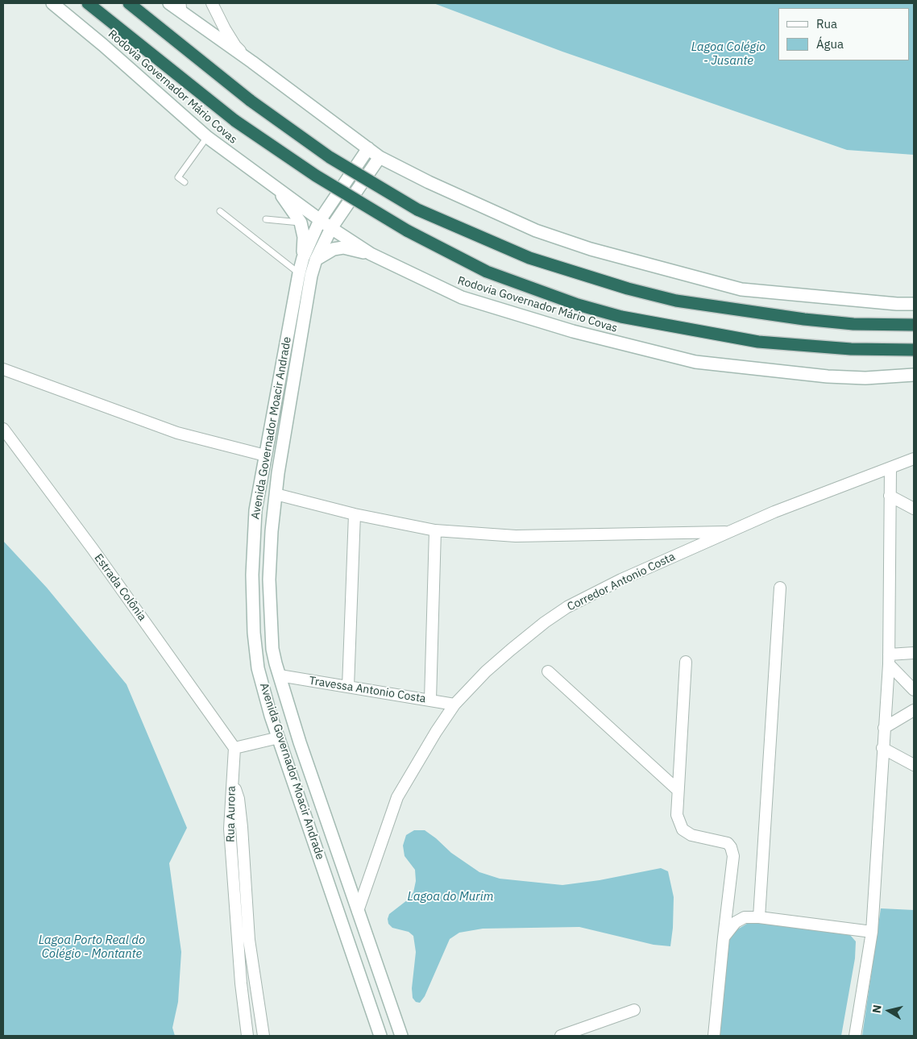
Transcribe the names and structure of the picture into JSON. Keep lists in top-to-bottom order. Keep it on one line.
{"streets":{"highway":["Rodovia Governador Mário Covas"],"main road":["Avenida Governador Moacir Andrade"],"street":["Corredor Antonio Costa","Estrada Colônia","Travessa Antonio Costa","Rua Aurora"]},"crossings":[["Rodovia Governador Mário Covas","Avenida Governador Moacir Andrade"],["Avenida Governador Moacir Andrade","Corredor Antonio Costa"],["Avenida Governador Moacir Andrade","Travessa Antonio Costa"],["Corredor Antonio Costa","Travessa Antonio Costa"]],"water":["Lagoa Colégio - Jusante","Lagoa do Murim","Lagoa Porto Real do Colégio - Montante"],"legend":["Rua","Água"],"north":"left"}
